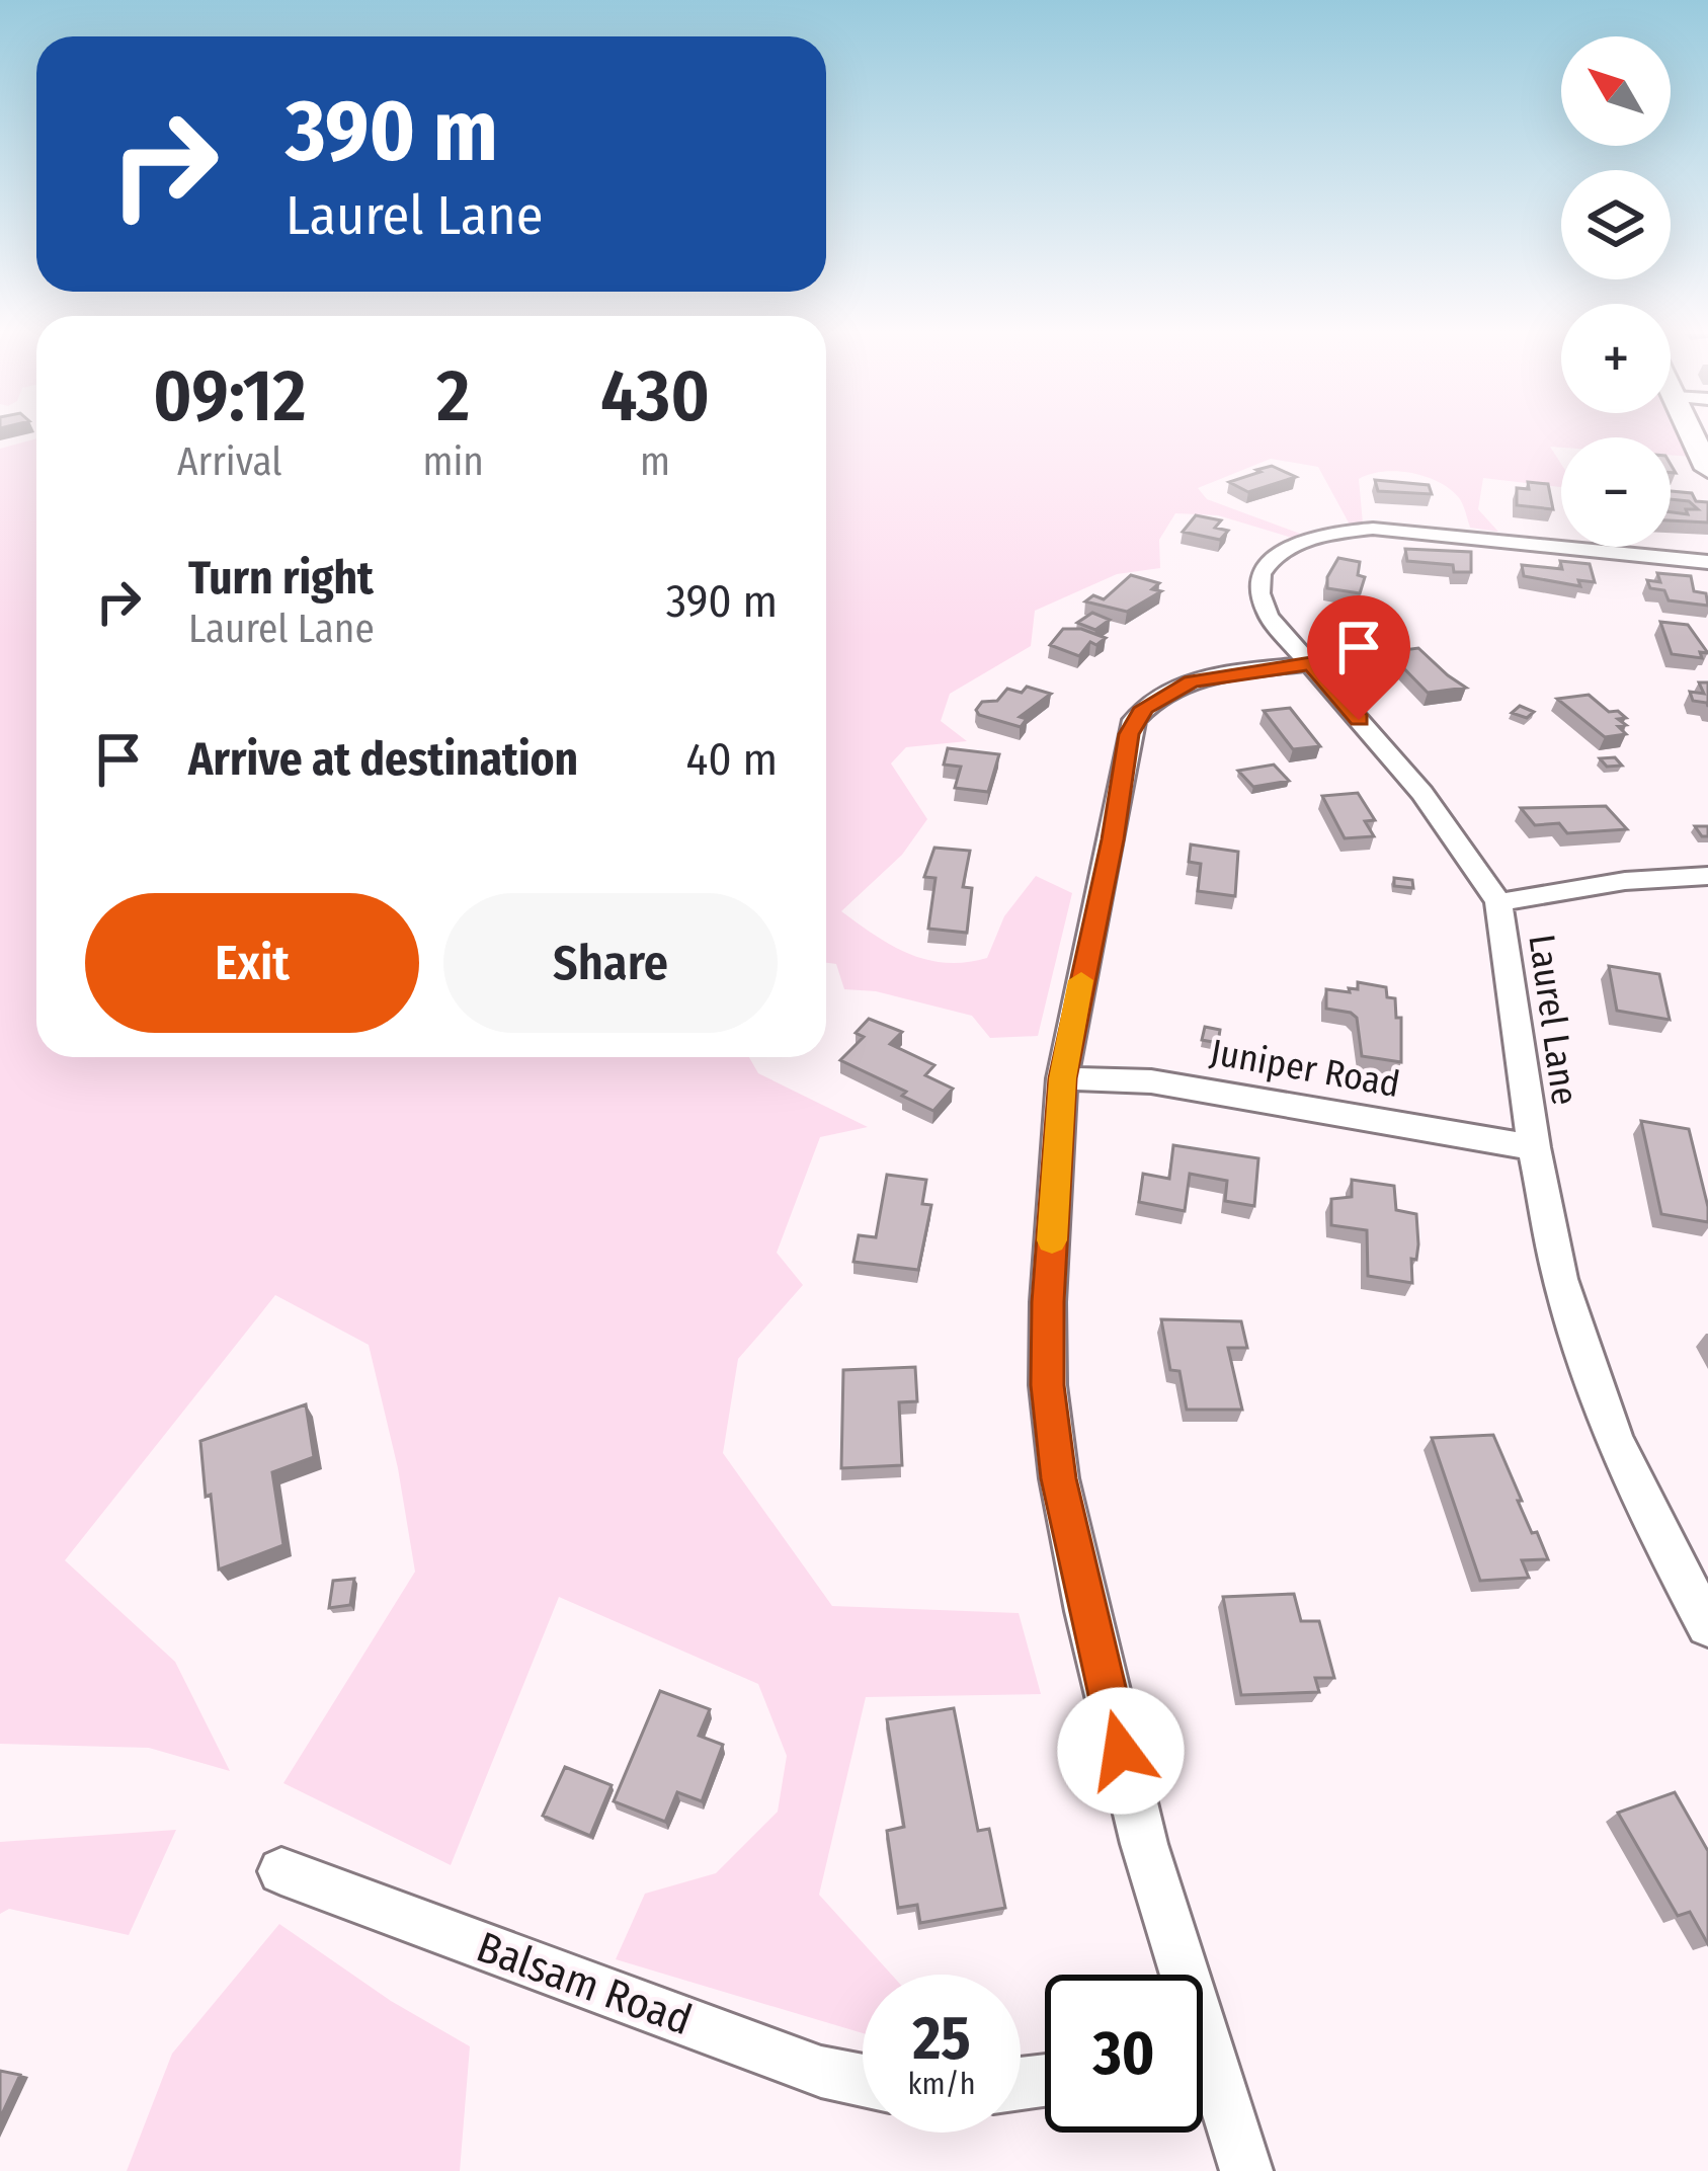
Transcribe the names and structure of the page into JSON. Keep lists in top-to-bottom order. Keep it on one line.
{"streets":{"street":["Laurel Lane","Juniper Road","Balsam Road"]},"crossings":[["Laurel Lane","Juniper Road"]],"north":"top left","page":{"map_buttons":["+","−"],"turn":["390 m","Laurel Lane"],"eta":["09:12","Arrival","2","min","430","m"],"list":[{"name":"Turn right","note":"Laurel Lane","value":"390 m"},{"name":"Arrive at destination","value":"40 m"}],"buttons":["Exit","Share"],"speed":"25 km/h","limit":"30"}}
